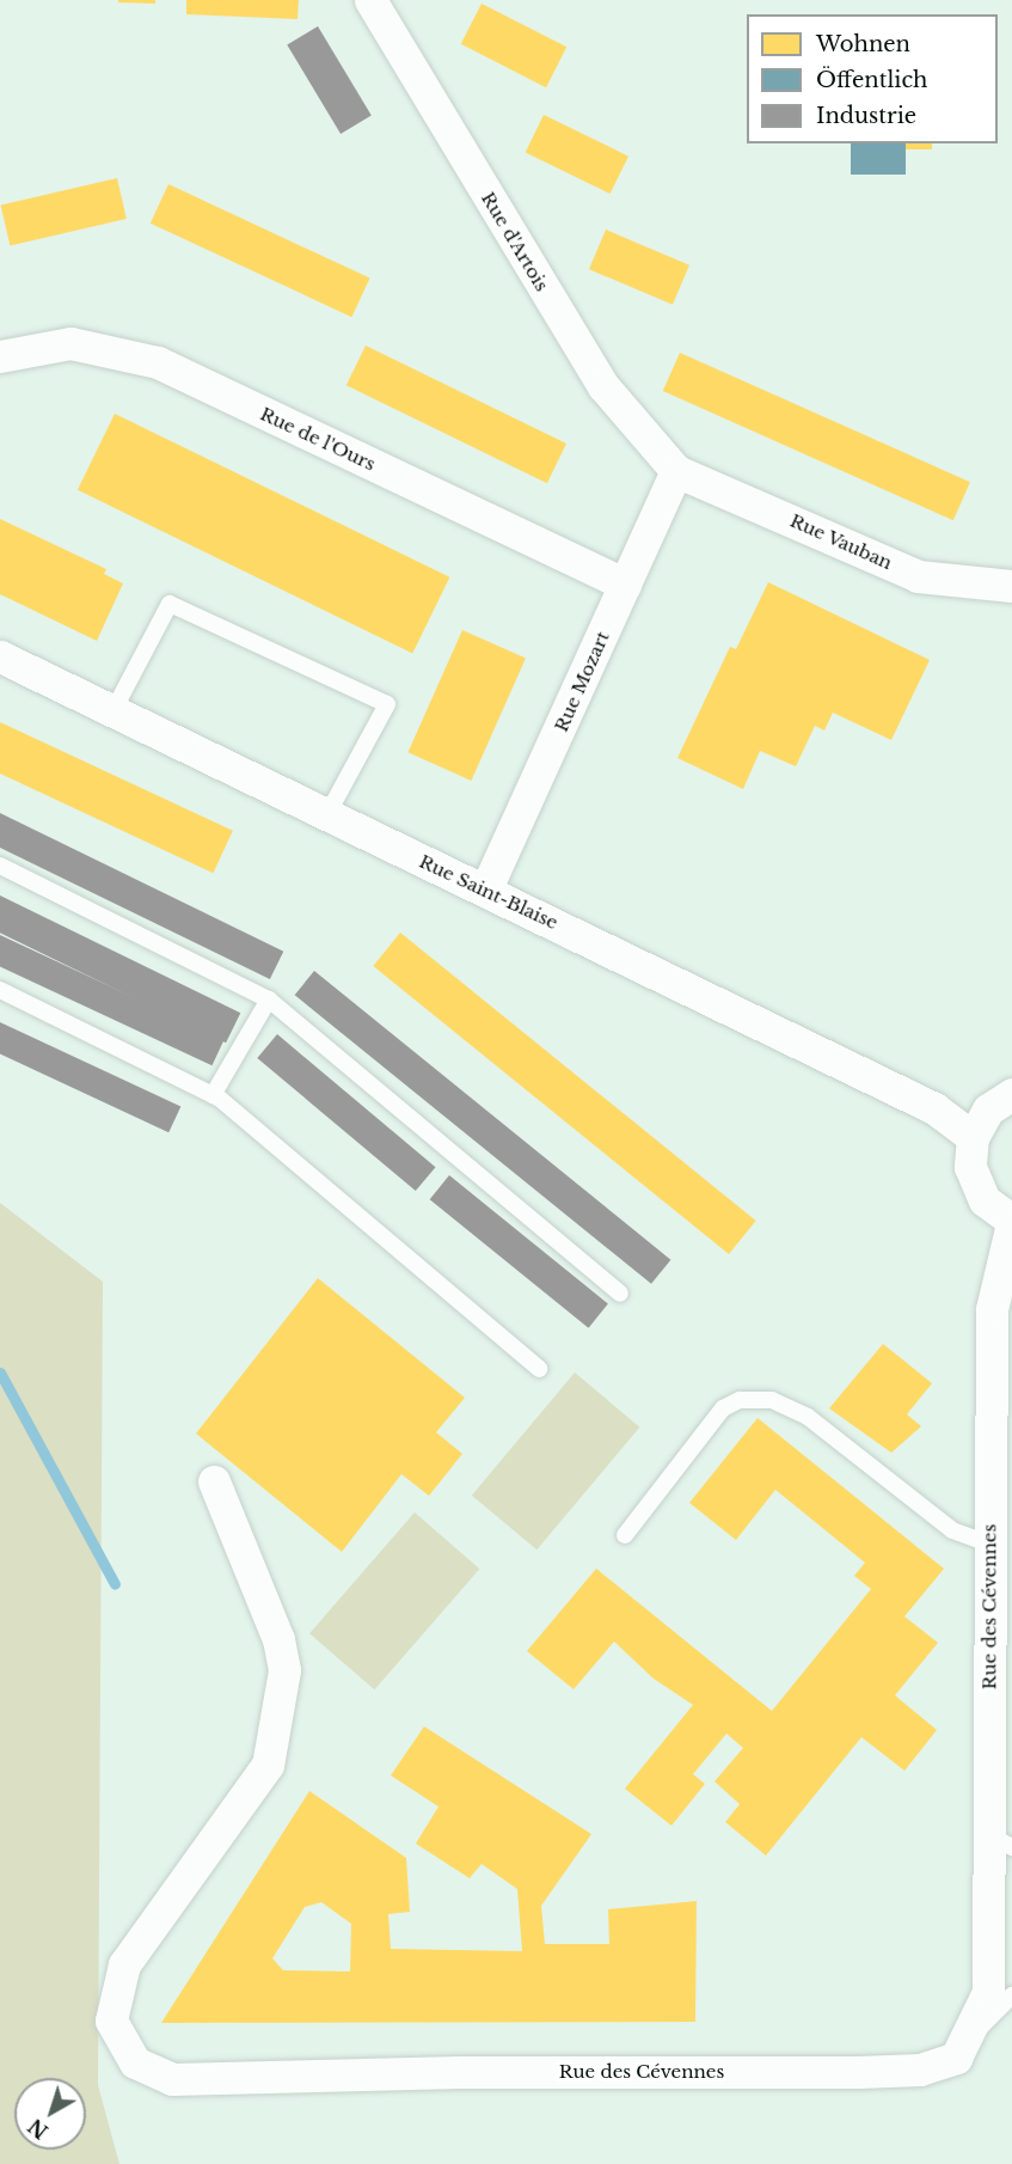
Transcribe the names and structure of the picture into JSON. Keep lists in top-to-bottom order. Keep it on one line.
{"streets":{"street":["Rue d'Artois","Rue de l'Ours","Rue Vauban","Rue Mozart","Rue Saint-Blaise","Rue des Cévennes"]},"crossings":[["Rue d'Artois","Rue Vauban"],["Rue d'Artois","Rue Mozart"],["Rue de l'Ours","Rue Mozart"],["Rue Vauban","Rue Mozart"],["Rue Mozart","Rue Saint-Blaise"]],"legend":["Wohnen","Öffentlich","Industrie"],"north":"bottom left"}
